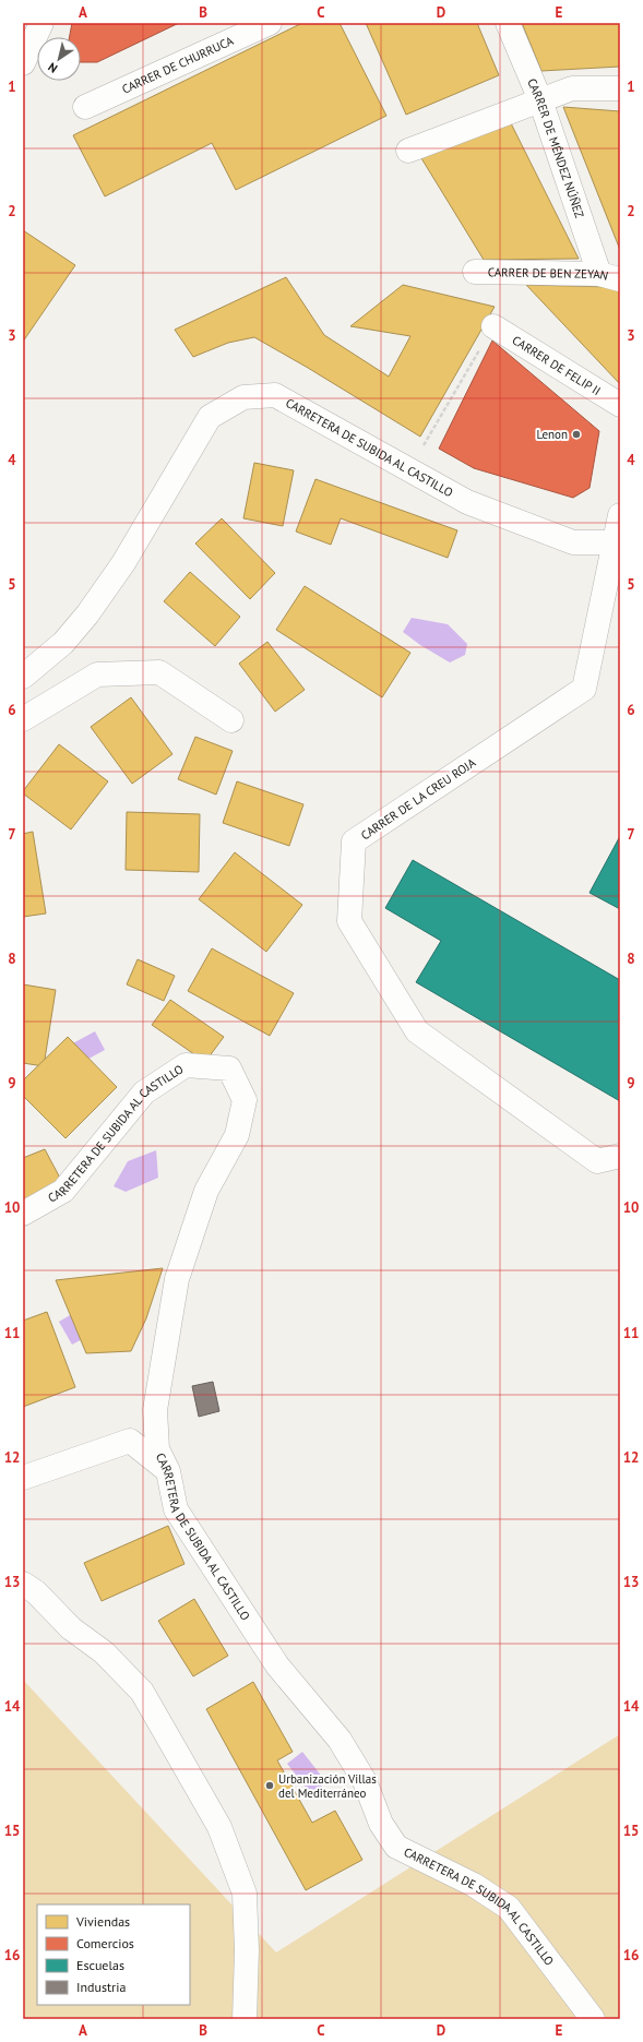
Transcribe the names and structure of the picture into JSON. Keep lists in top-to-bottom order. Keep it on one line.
{"streets":{"street":["CARRER DE CHURRUCA","CARRER DE MÉNDEZ NÚÑEZ","CARRER DE BEN ZEYAN","CARRER DE FELIP II","CARRETERA DE SUBIDA AL CASTILLO","CARRER DE LA CREU ROJA"]},"crossings":[["CARRER DE MÉNDEZ NÚÑEZ","CARRER DE BEN ZEYAN"],["CARRETERA DE SUBIDA AL CASTILLO","CARRER DE LA CREU ROJA"]],"places":["Lenon","Urbanización Villas del Mediterráneo"],"legend":["Viviendas","Comercios","Escuelas","Industria"],"north":"bottom left","grid":{"columns":["A","B","C","D","E"],"rows":["1","2","3","4","5","6","7","8","9","10","11","12","13","14","15","16"]}}
